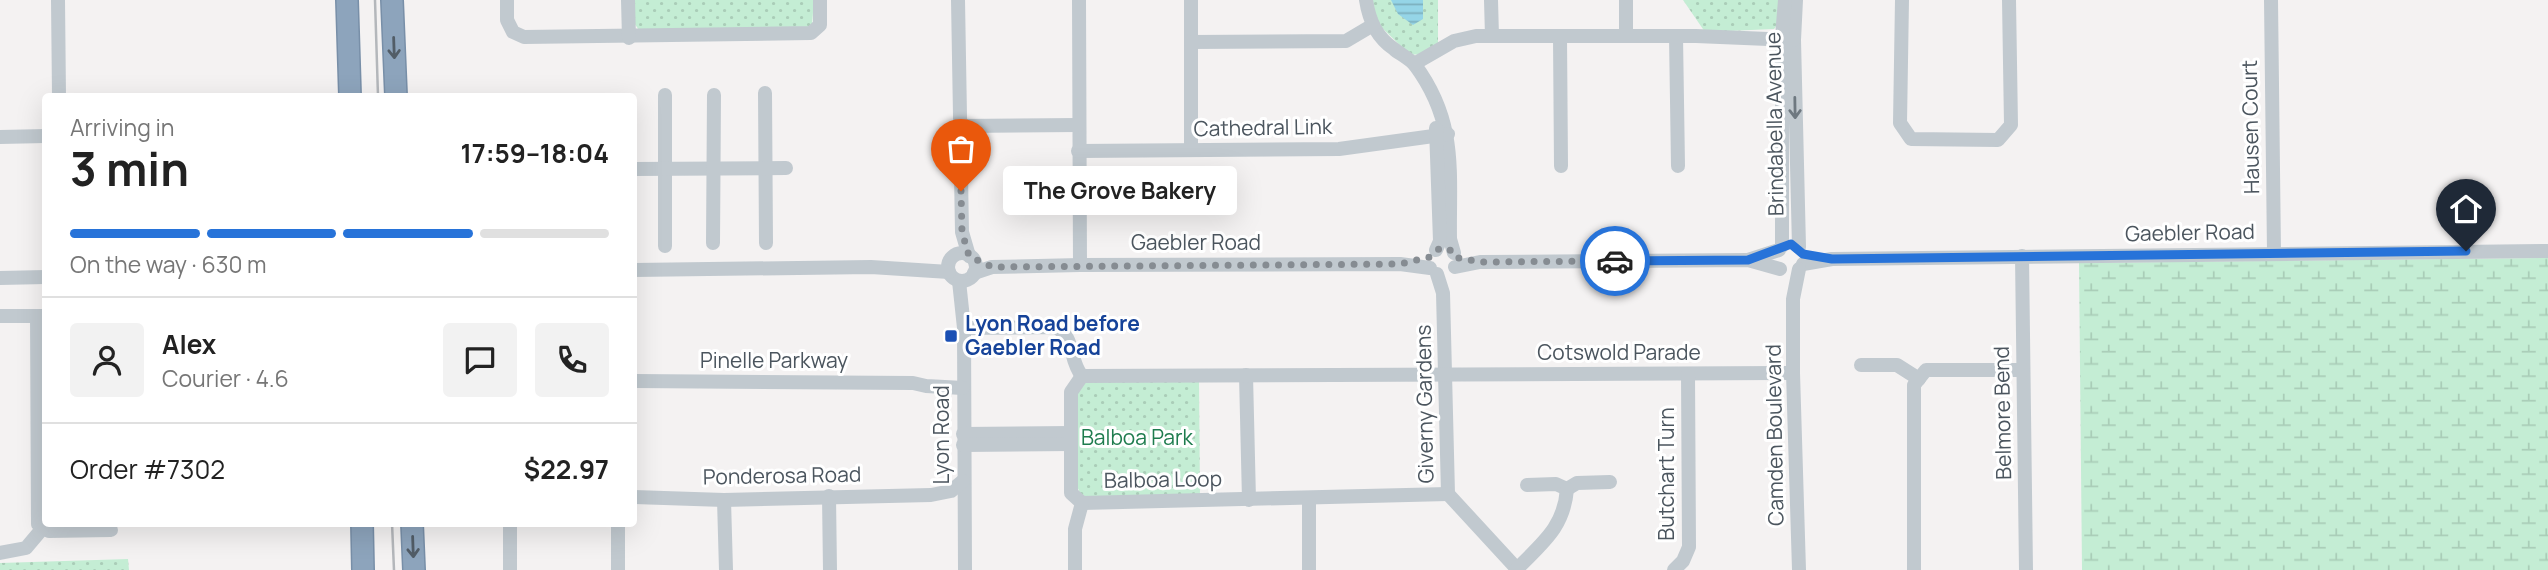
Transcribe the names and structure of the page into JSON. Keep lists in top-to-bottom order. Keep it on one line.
{"streets":{"street":["Brindabella Avenue","Hausen Court","Cathedral Link","Gaebler Road","Cotswold Parade","Pinelle Parkway","Giverny Gardens","Belmore Bend","Lyon Road","Camden Boulevard","Butchart Turn","Ponderosa Road","Balboa Loop"]},"crossings":[["Brindabella Avenue","Gaebler Road"],["Brindabella Avenue","Camden Boulevard"],["Hausen Court","Gaebler Road"],["Gaebler Road","Giverny Gardens"],["Gaebler Road","Belmore Bend"],["Gaebler Road","Lyon Road"],["Gaebler Road","Camden Boulevard"],["Cotswold Parade","Giverny Gardens"],["Cotswold Parade","Camden Boulevard"],["Cotswold Parade","Butchart Turn"],["Pinelle Parkway","Lyon Road"],["Giverny Gardens","Balboa Loop"],["Lyon Road","Ponderosa Road"]],"parks":["Balboa Park"],"places":{"other":["The Grove Bakery"],"transit":["Lyon Road before Gaebler Road"]},"page":{"heading":["3 min","Arriving in","17:59–18:04"],"panel":["Alex","Courier · 4.6","Order #7302","$22.97"],"bubble":"The Grove Bakery","bar":"On the way · 630 m"}}
